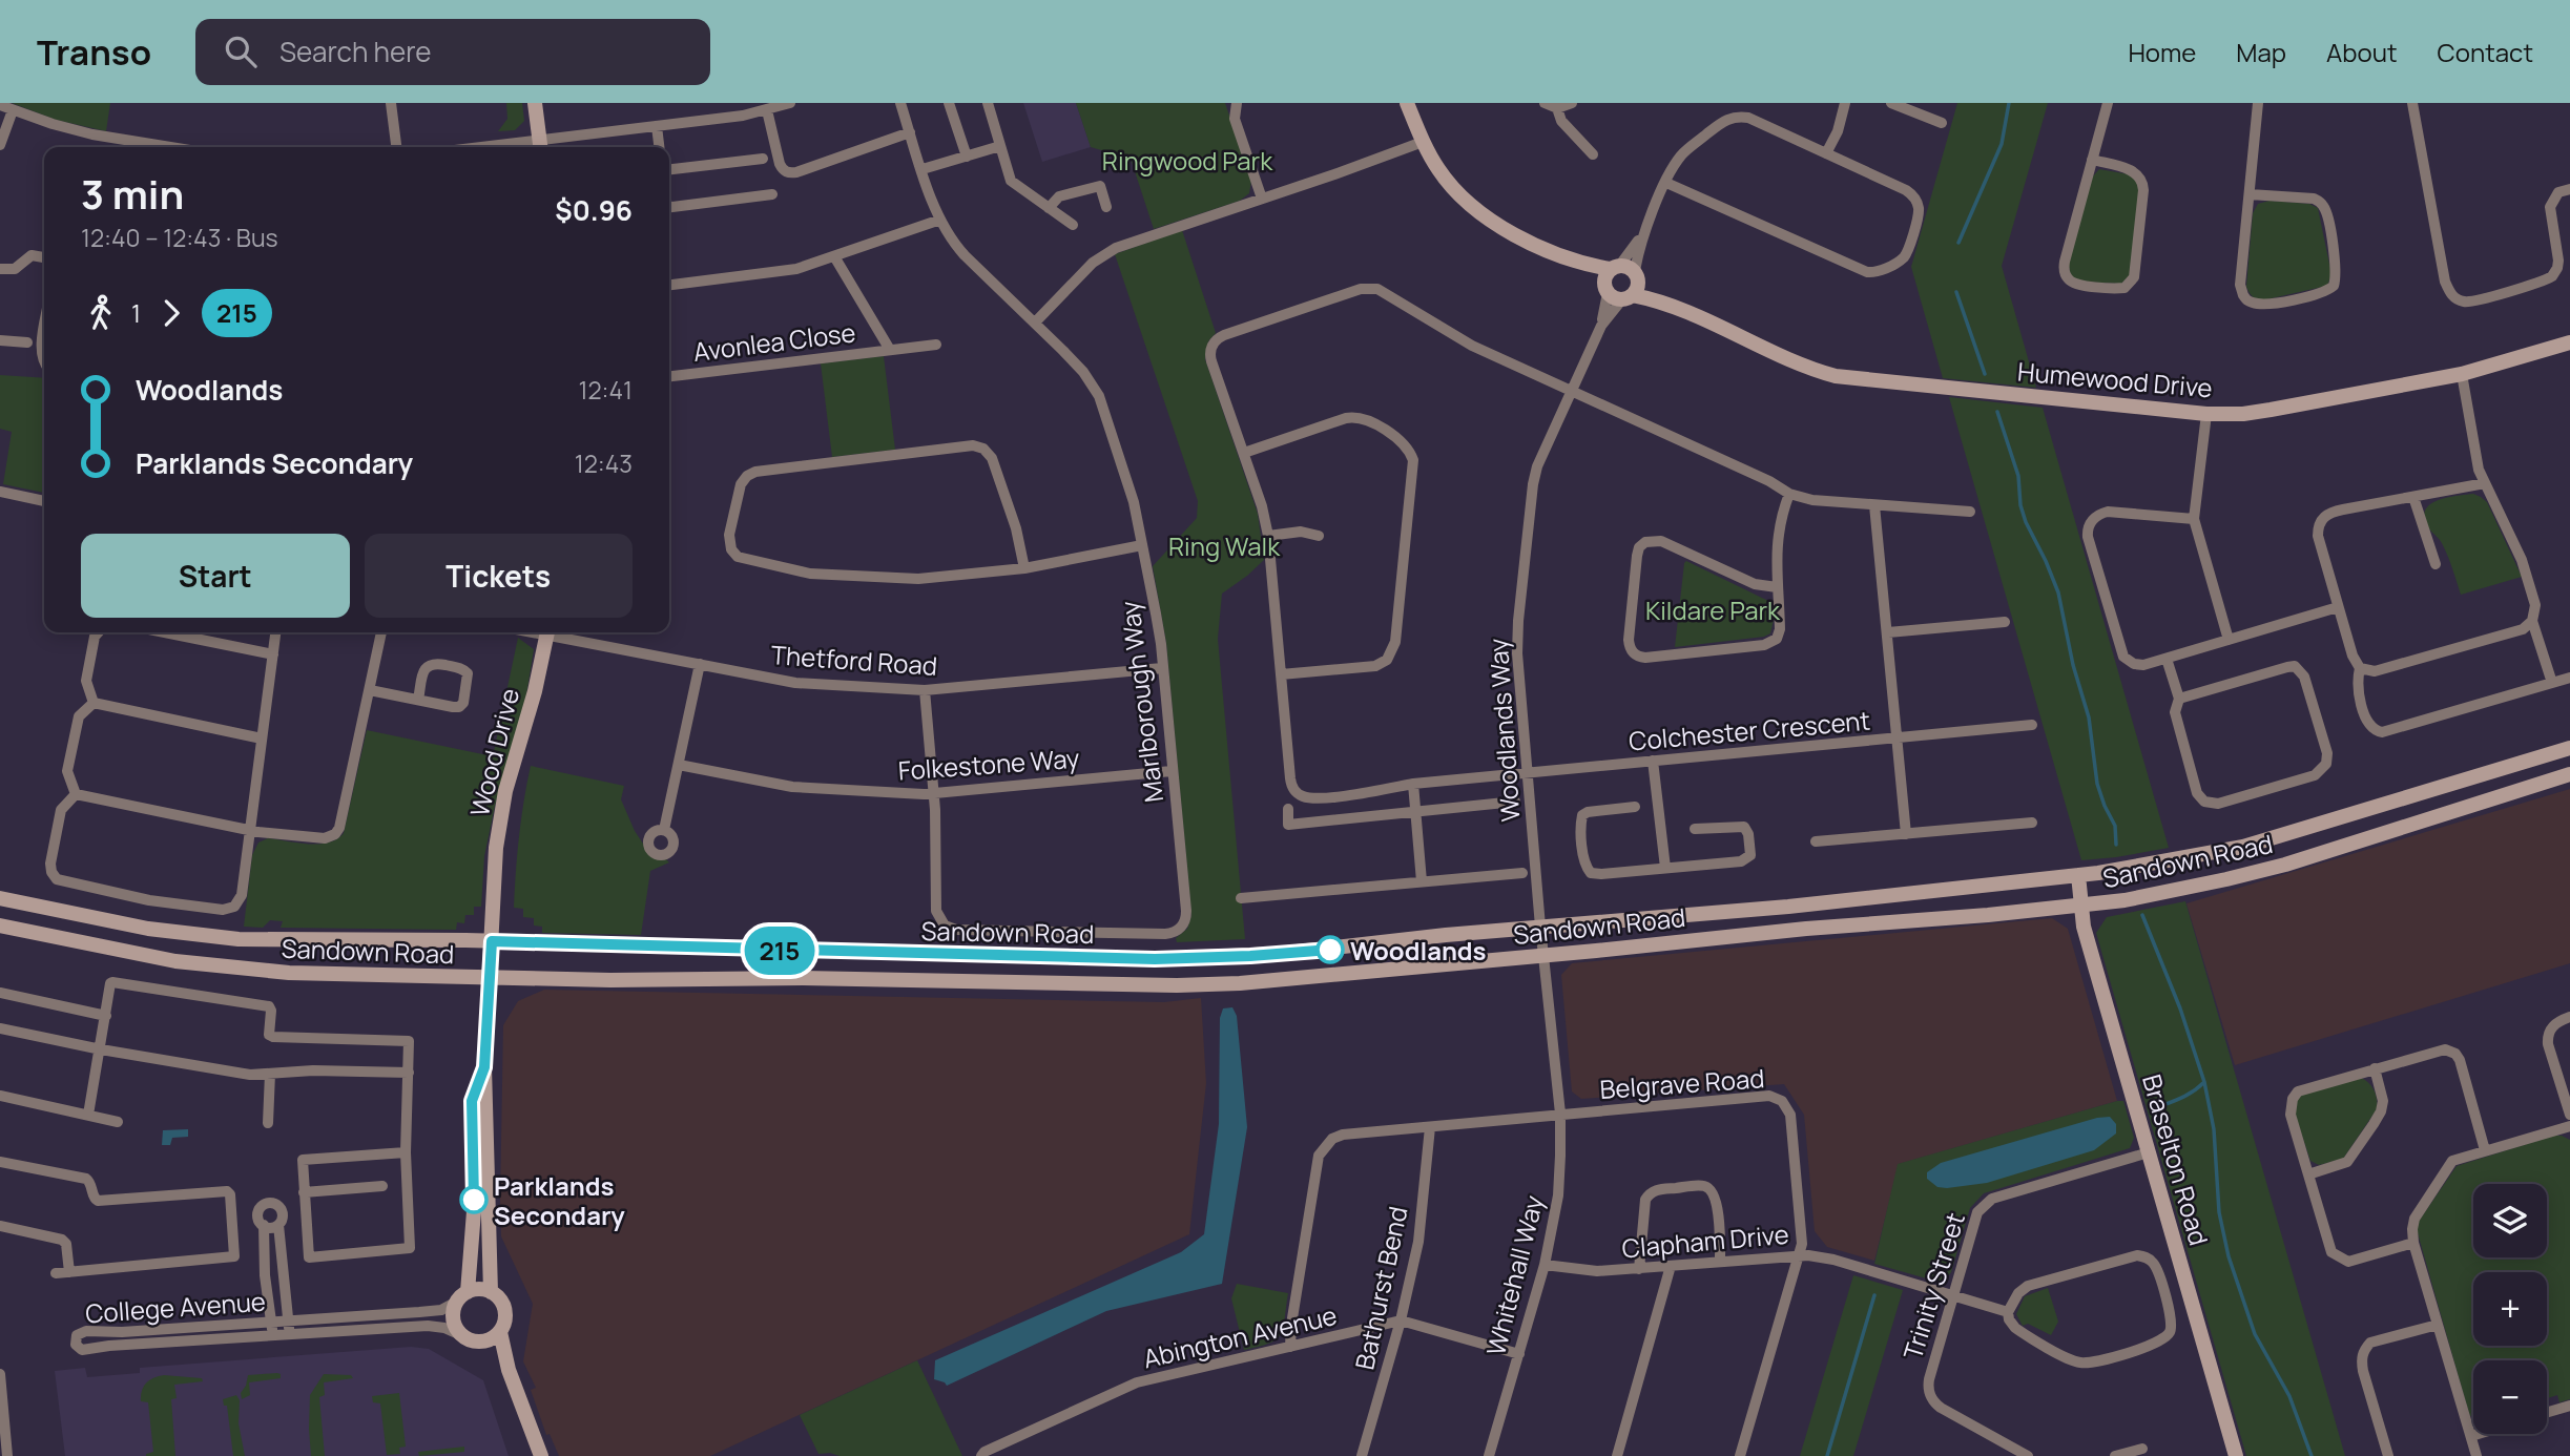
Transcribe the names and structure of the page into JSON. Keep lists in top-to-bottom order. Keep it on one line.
{"streets":{"main road":["Humewood Drive","Wood Drive","Sandown Road","Braselton Road"],"street":["Avonlea Close","Thetford Road","Marlborough Way","Woodlands Way","Colchester Crescent","Folkestone Way","Belgrave Road","Clapham Drive","Whitehall Way","Trinity Street","Bathurst Bend","College Avenue","Abington Avenue"]},"crossings":[["Humewood Drive","Woodlands Way"],["Thetford Road","Marlborough Way"],["Marlborough Way","Folkestone Way"],["Woodlands Way","Colchester Crescent"],["Woodlands Way","Sandown Road"],["Woodlands Way","Whitehall Way"],["Wood Drive","Sandown Road"],["Wood Drive","College Avenue"],["Sandown Road","Braselton Road"],["Sandown Road","Whitehall Way"],["Belgrave Road","Clapham Drive"],["Belgrave Road","Whitehall Way"],["Braselton Road","Trinity Street"],["Clapham Drive","Whitehall Way"],["Clapham Drive","Trinity Street"],["Whitehall Way","Abington Avenue"],["Bathurst Bend","Abington Avenue"]],"parks":["Ringwood Park","Ring Walk","Kildare Park"],"places":["Woodlands","Parklands Secondary"],"lines":["bus line 215"],"page":{"header":"Transo","search":"Search here","nav":["Home","Map","About","Contact"],"on_map":"215","heading":["3 min","12:40 – 12:43 · Bus","$0.96"],"legs":["1","215"],"list":[{"name":"Woodlands","value":"12:41"},{"name":"Parklands Secondary","value":"12:43"}],"buttons":["Start","Tickets"],"map_buttons":["+","−"]}}
